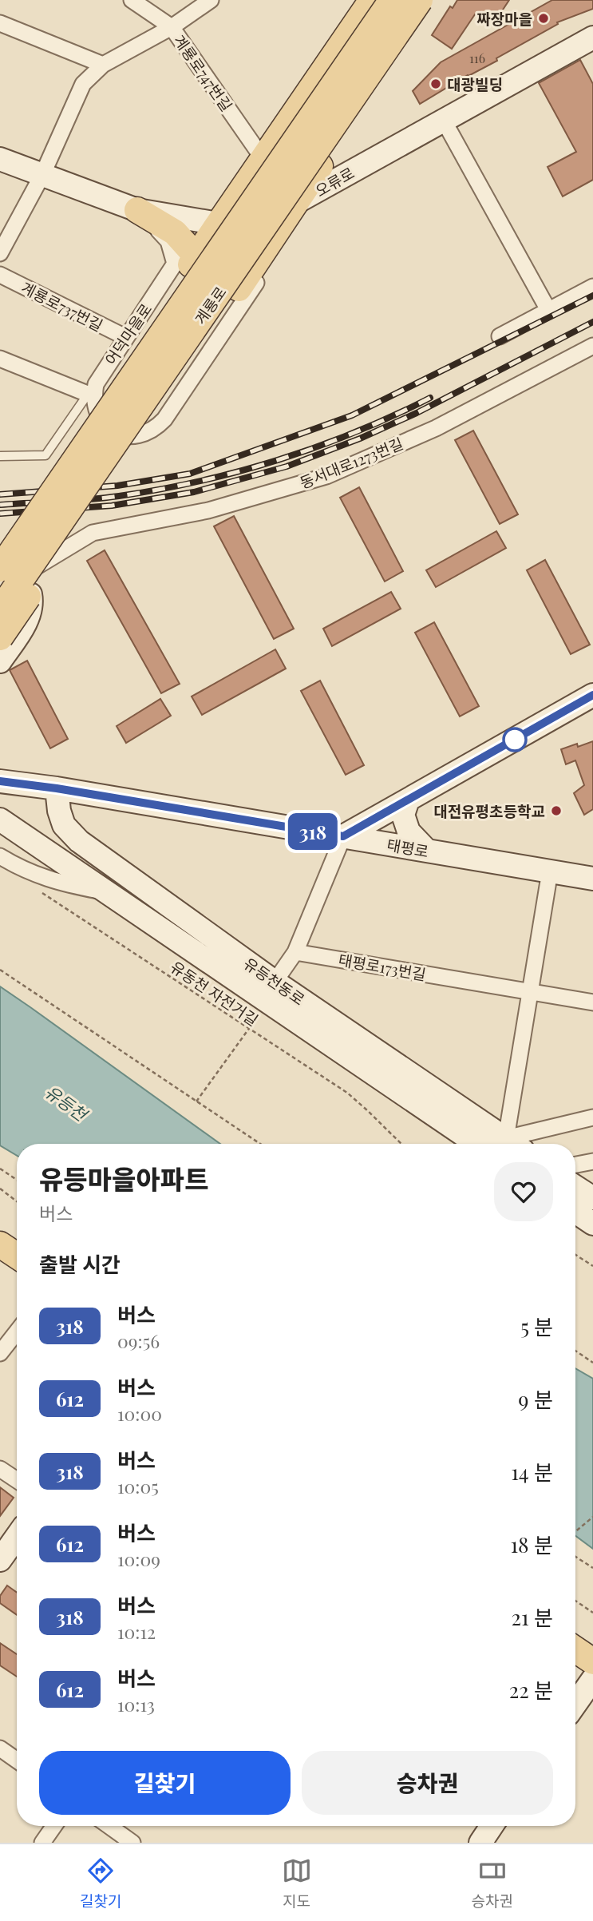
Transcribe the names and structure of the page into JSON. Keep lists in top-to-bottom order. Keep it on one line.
{"streets":{"main road":["오류로","계룡로","태평로","유등천동로"],"street":["계룡로747번길","계룡로737번길","어덕마을로","동서대로1273번길","태평로173번길"],"path":["유동천 자전거길"]},"crossings":[["계룡로","동서대로1273번길"],["계룡로737번길","어덕마을로"],["태평로","유등천동로"]],"water":["유등천"],"places":["짜장마을","대광빌딩","대전유평초등학교"],"lines":["bus line 318"],"house_numbers":["116"],"page":{"on_map":"318","heading":[["유등마을아파트","버스"],"출발 시간"],"list":[{"mark":"318","name":"버스","note":"09:56","value":"5 분"},{"mark":"612","name":"버스","note":"10:00","value":"9 분"},{"mark":"318","name":"버스","note":"10:05","value":"14 분"},{"mark":"612","name":"버스","note":"10:09","value":"18 분"},{"mark":"318","name":"버스","note":"10:12","value":"21 분"},{"mark":"612","name":"버스","note":"10:13","value":"22 분"}],"buttons":["길찾기","승차권"],"tabs":["길찾기","지도","승차권"]}}
